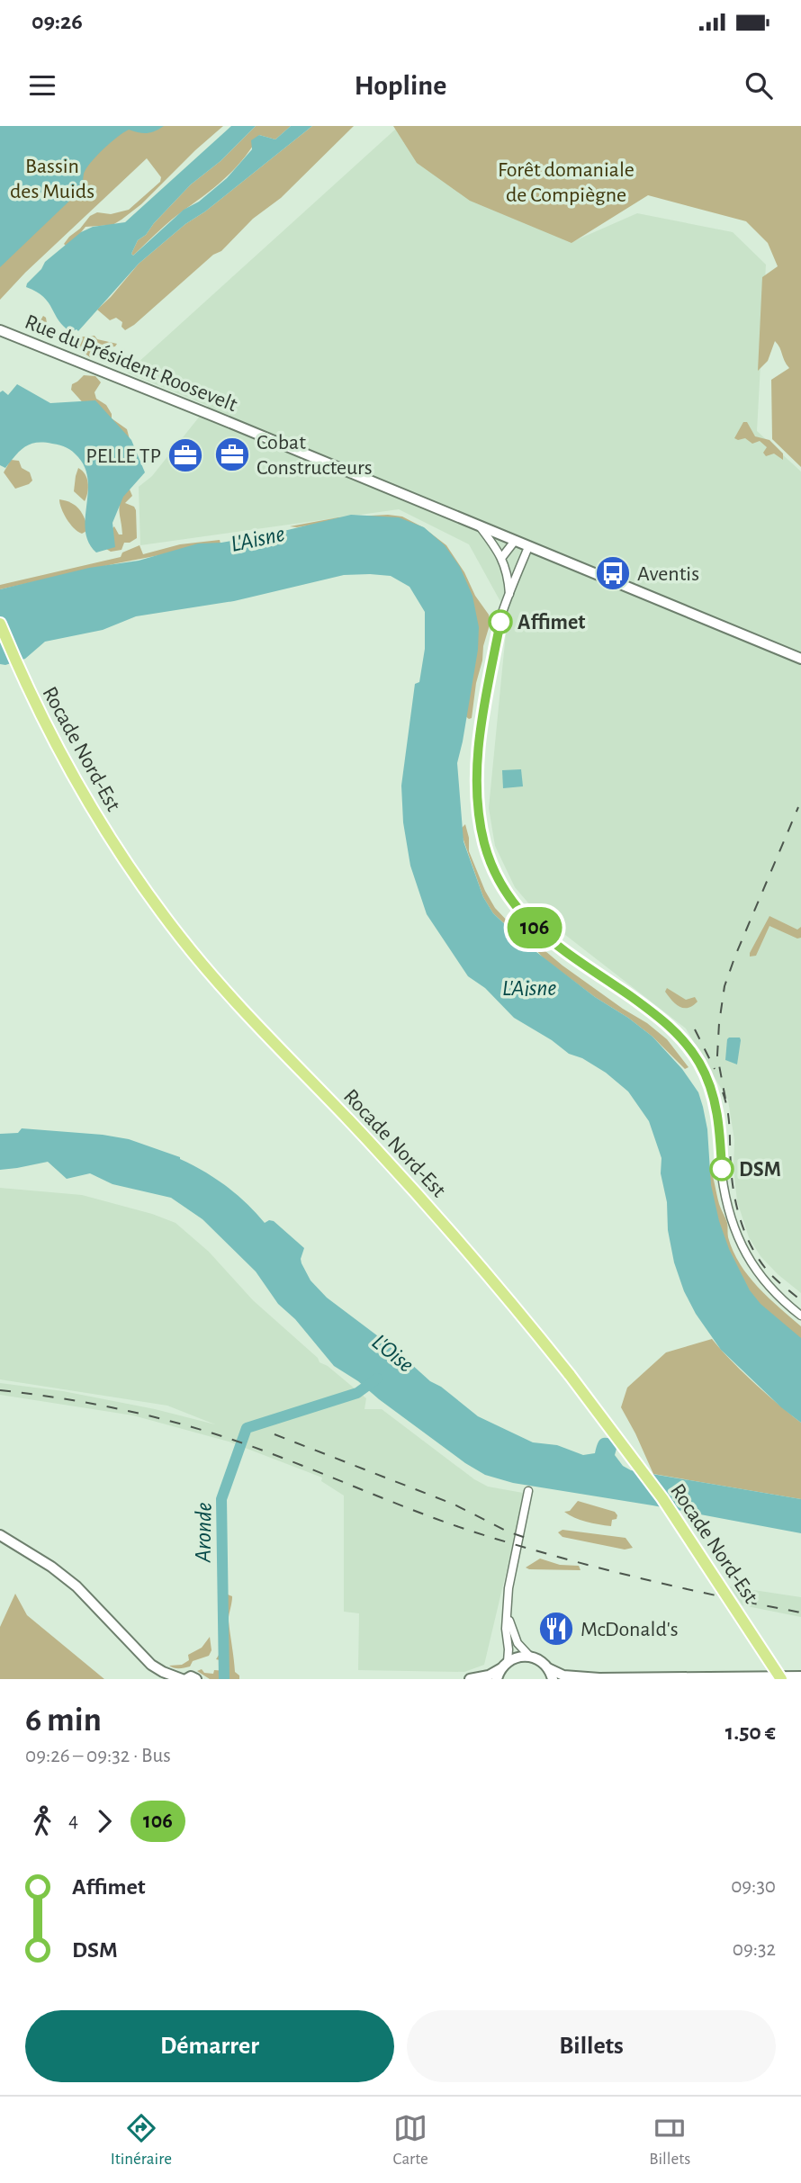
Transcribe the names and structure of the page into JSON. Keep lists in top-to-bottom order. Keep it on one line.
{"streets":{"main road":["Rocade Nord-Est"],"street":["Rue du Président Roosevelt"]},"water":["L'Aisne","L'Oise","Aronde"],"parks":["Bassin des Muids","Forêt domaniale de Compiègne"],"places":{"office":["Cobat Constructeurs","PELLE TP"],"bus stop":["Aventis"],"other":["Affimet","DSM"],"restaurant":["McDonald's"]},"lines":["bus line 106"],"page":{"status":"09:26","header":"Hopline","on_map":"106","heading":["6 min","09:26 – 09:32 · Bus","1.50 €"],"legs":["4","106"],"list":[{"name":"Affimet","value":"09:30"},{"name":"DSM","value":"09:32"}],"buttons":["Démarrer","Billets"],"tabs":["Itinéraire","Carte","Billets"]}}
